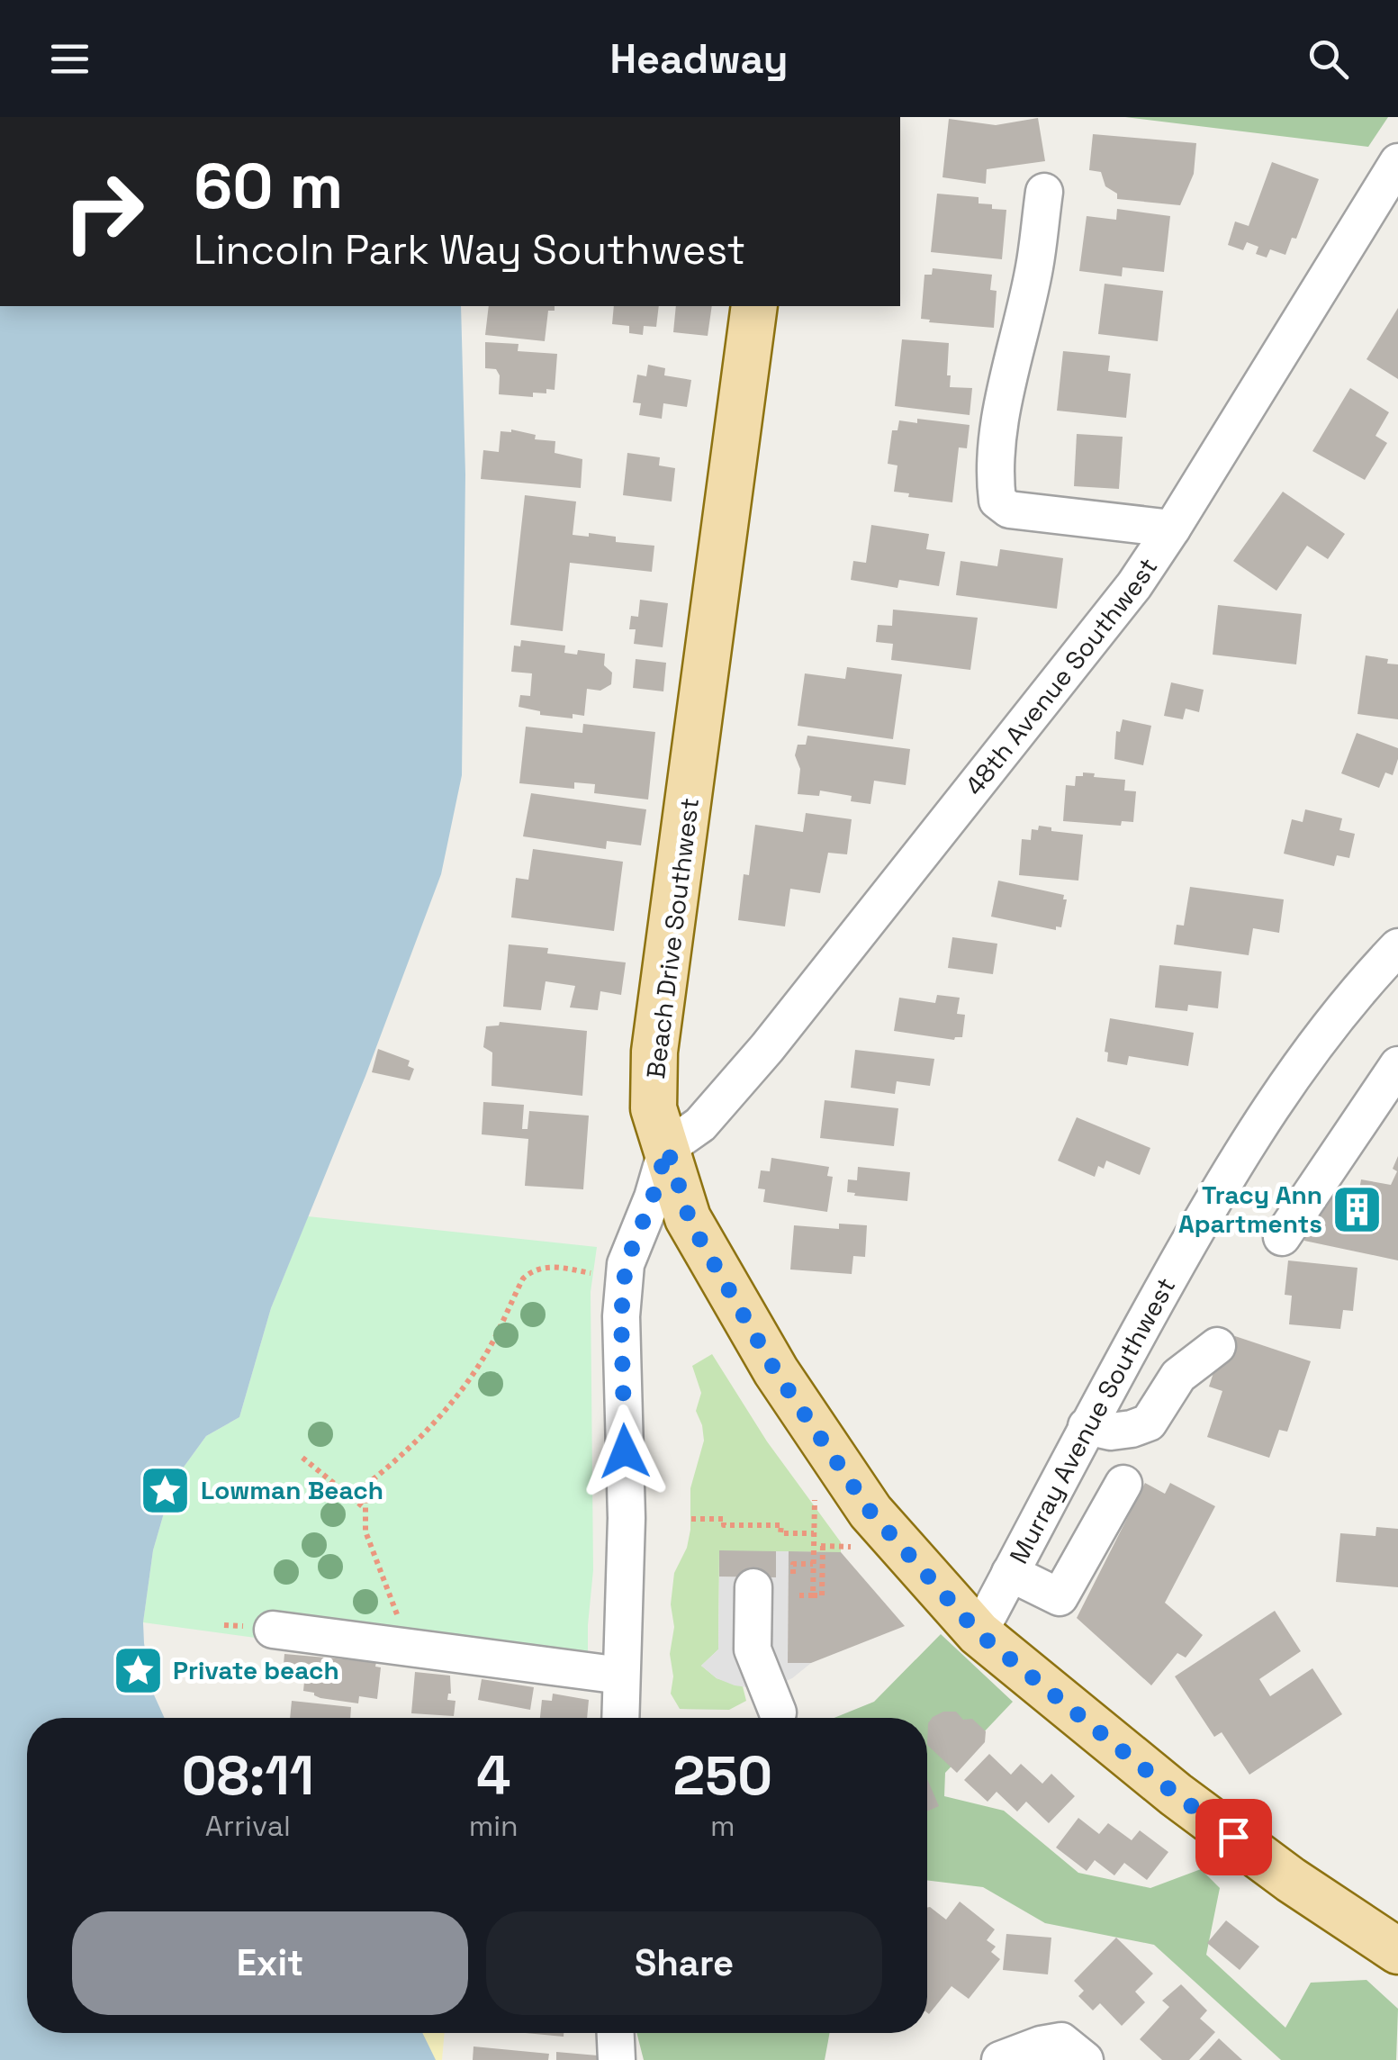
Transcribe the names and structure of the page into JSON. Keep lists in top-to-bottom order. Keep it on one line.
{"streets":{"main road":["Beach Drive Southwest"],"street":["48th Avenue Southwest","Murray Avenue Southwest"]},"crossings":[["48th Avenue Southwest","Beach Drive Southwest"],["Beach Drive Southwest","Murray Avenue Southwest"]],"places":{"building":["Tracy Ann Apartments"],"place":["Lowman Beach","Private beach"]},"page":{"header":"Headway","turn":["60 m","Lincoln Park Way Southwest"],"eta":["08:11","Arrival","4","min","250","m"],"buttons":["Exit","Share"]}}
